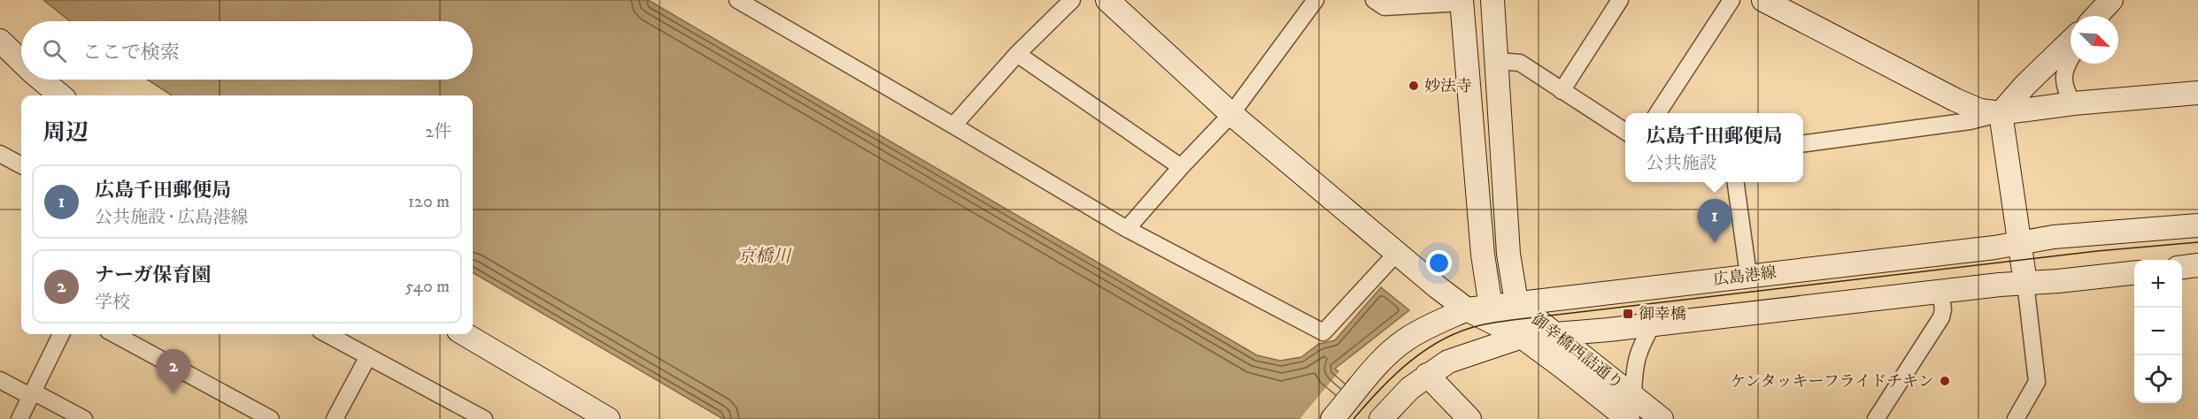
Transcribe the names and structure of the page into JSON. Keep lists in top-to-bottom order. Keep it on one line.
{"streets":{"street":["広島港線","御幸橋西詰通り"]},"crossings":[["広島港線","御幸橋西詰通り"]],"water":["京橋川"],"places":{"other":["妙法寺","ケンタッキーフライドチキン"],"transit":["御幸橋"]},"north":"bottom right","page":{"search":"ここで検索","heading":["周辺","2件"],"popup":["広島千田郵便局","公共施設"],"list":[{"mark":"1","name":"広島千田郵便局","note":"公共施設 · 広島港線","value":"120 m"},{"mark":"2","name":"ナーガ保育園","note":"学校","value":"540 m"}],"pins":["1","2"],"map_buttons":["+","−"]}}
